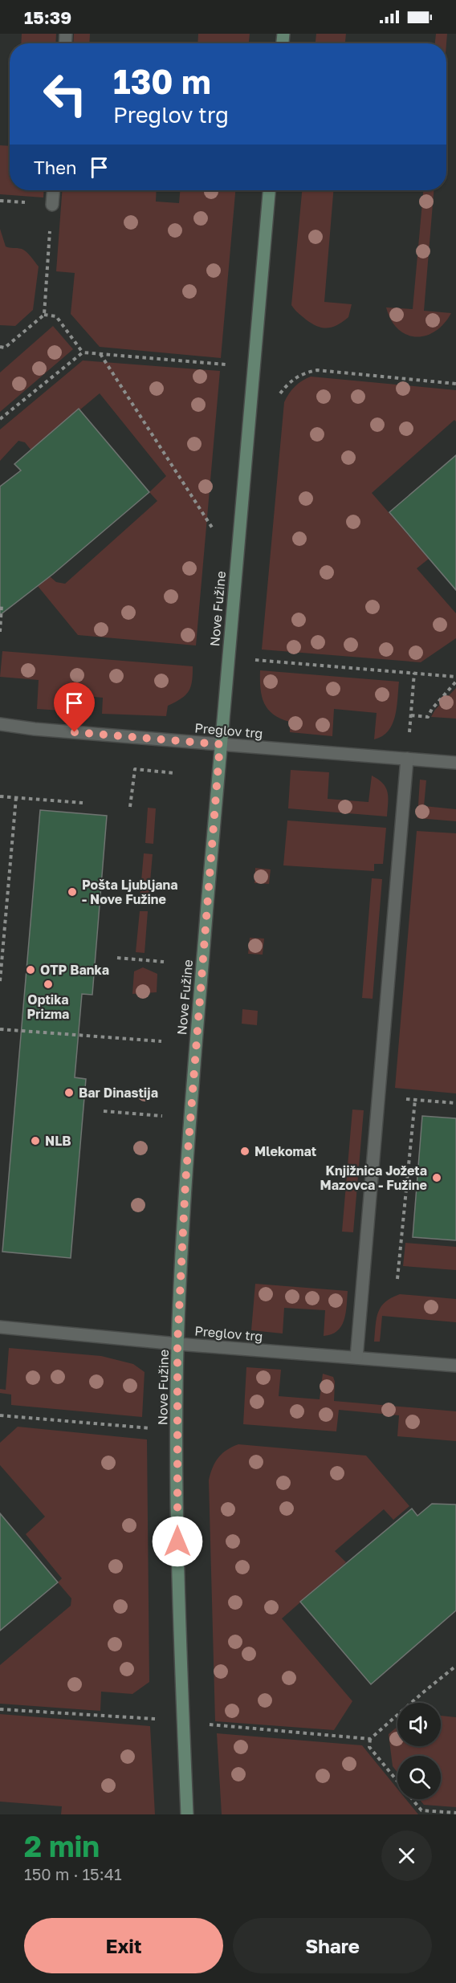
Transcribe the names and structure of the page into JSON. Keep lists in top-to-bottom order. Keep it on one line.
{"streets":{"street":["Nove Fužine","Preglov trg"]},"crossings":[["Nove Fužine","Preglov trg"]],"places":["Pošta Ljubljana - Nove Fužine","OTP Banka","Optika Prizma","Bar Dinastija","NLB","Mlekomat","Knjižnica Jožeta Mazovca - Fužine"],"page":{"status":"15:39","turn":["130 m","Preglov trg"],"then":"Then","heading":["2 min","150 m · 15:41"],"buttons":["Exit","Share"]}}
